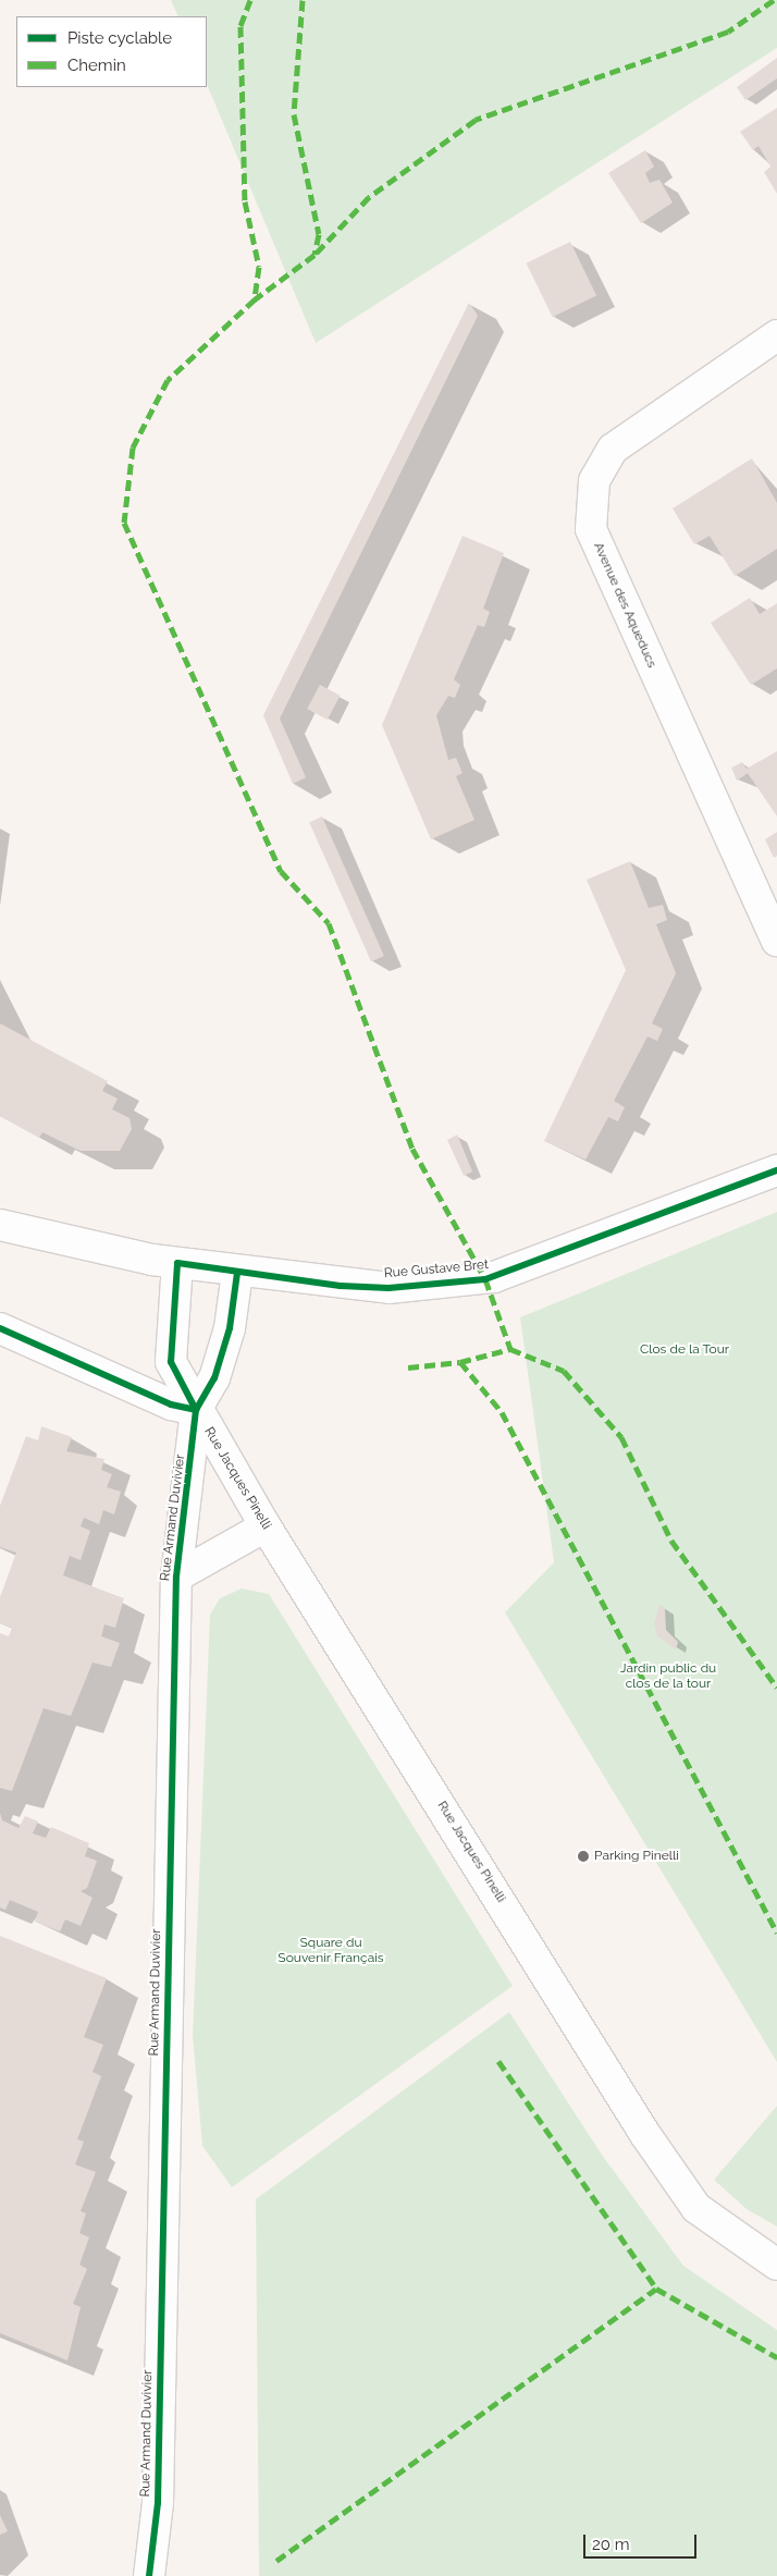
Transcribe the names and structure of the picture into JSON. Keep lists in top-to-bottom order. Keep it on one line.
{"streets":{"street":["Avenue des Aqueducs","Rue Gustave Bret","Rue Jacques Pinelli","Rue Armand Duvivier"]},"crossings":[["Rue Gustave Bret","Rue Jacques Pinelli"],["Rue Jacques Pinelli","Rue Armand Duvivier"]],"parks":["Clos de la Tour","Jardin public du clos de la tour","Square du Souvenir Français"],"places":["Parking Pinelli"],"legend":["Piste cyclable","Chemin"],"scale_bar":"20 m"}
